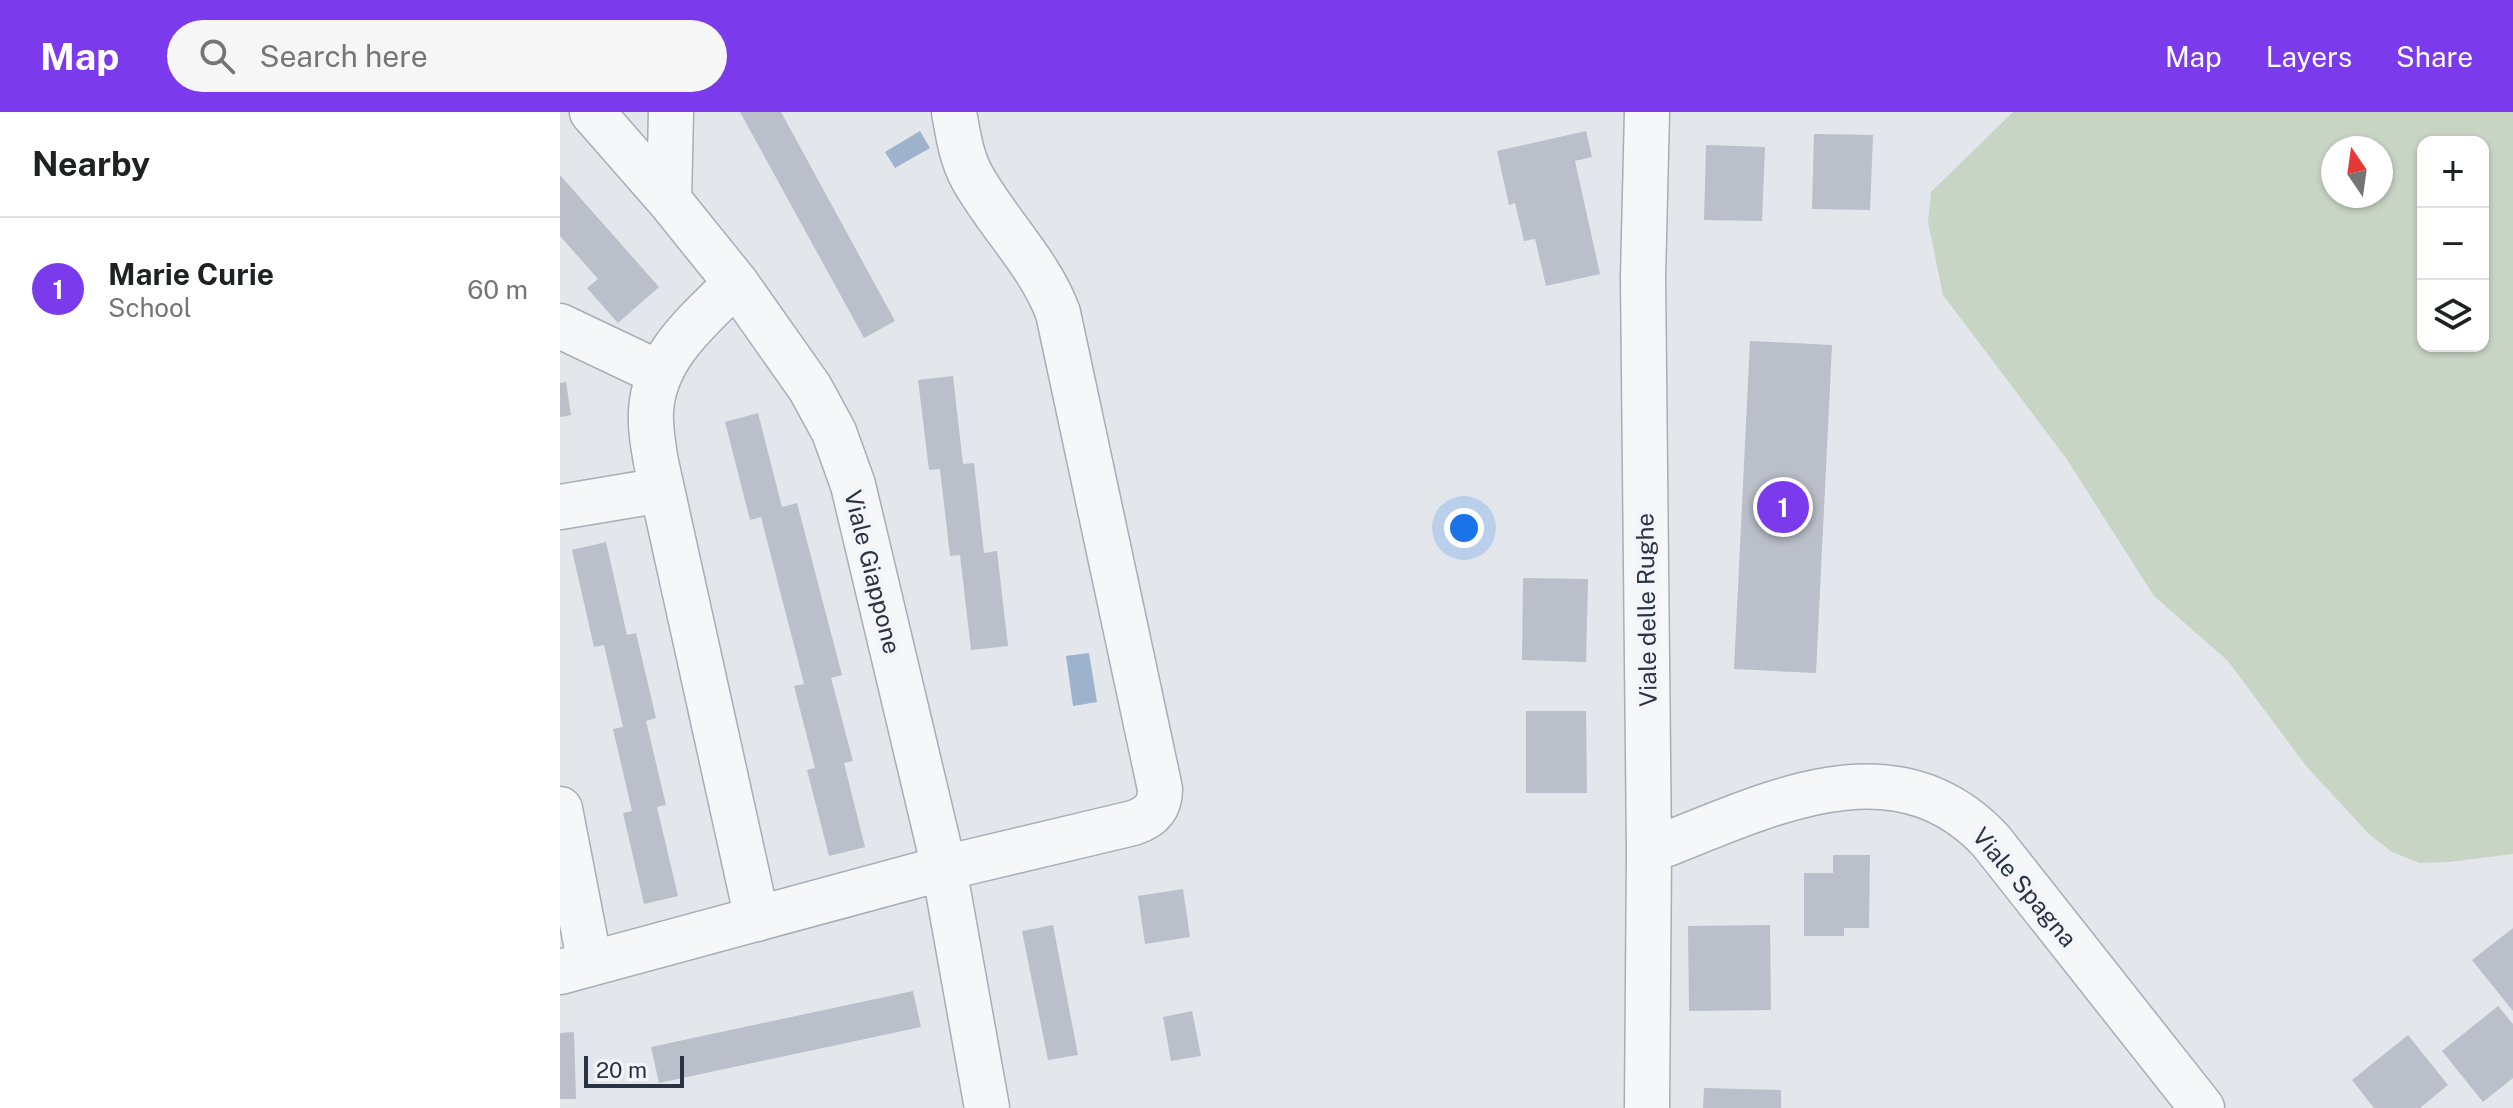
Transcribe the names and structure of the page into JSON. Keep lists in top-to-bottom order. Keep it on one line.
{"streets":{"street":["Viale Giappone","Viale delle Rughe","Viale Spagna"]},"crossings":[["Viale delle Rughe","Viale Spagna"]],"scale_bar":"20 m","north":"top","page":{"header":"Map","search":"Search here","nav":["Map","Layers","Share"],"heading":"Nearby","map_buttons":["+","−"],"list":[{"mark":"1","name":"Marie Curie","note":"School","value":"60 m"}],"pins":"1","scale":"20 m"}}
